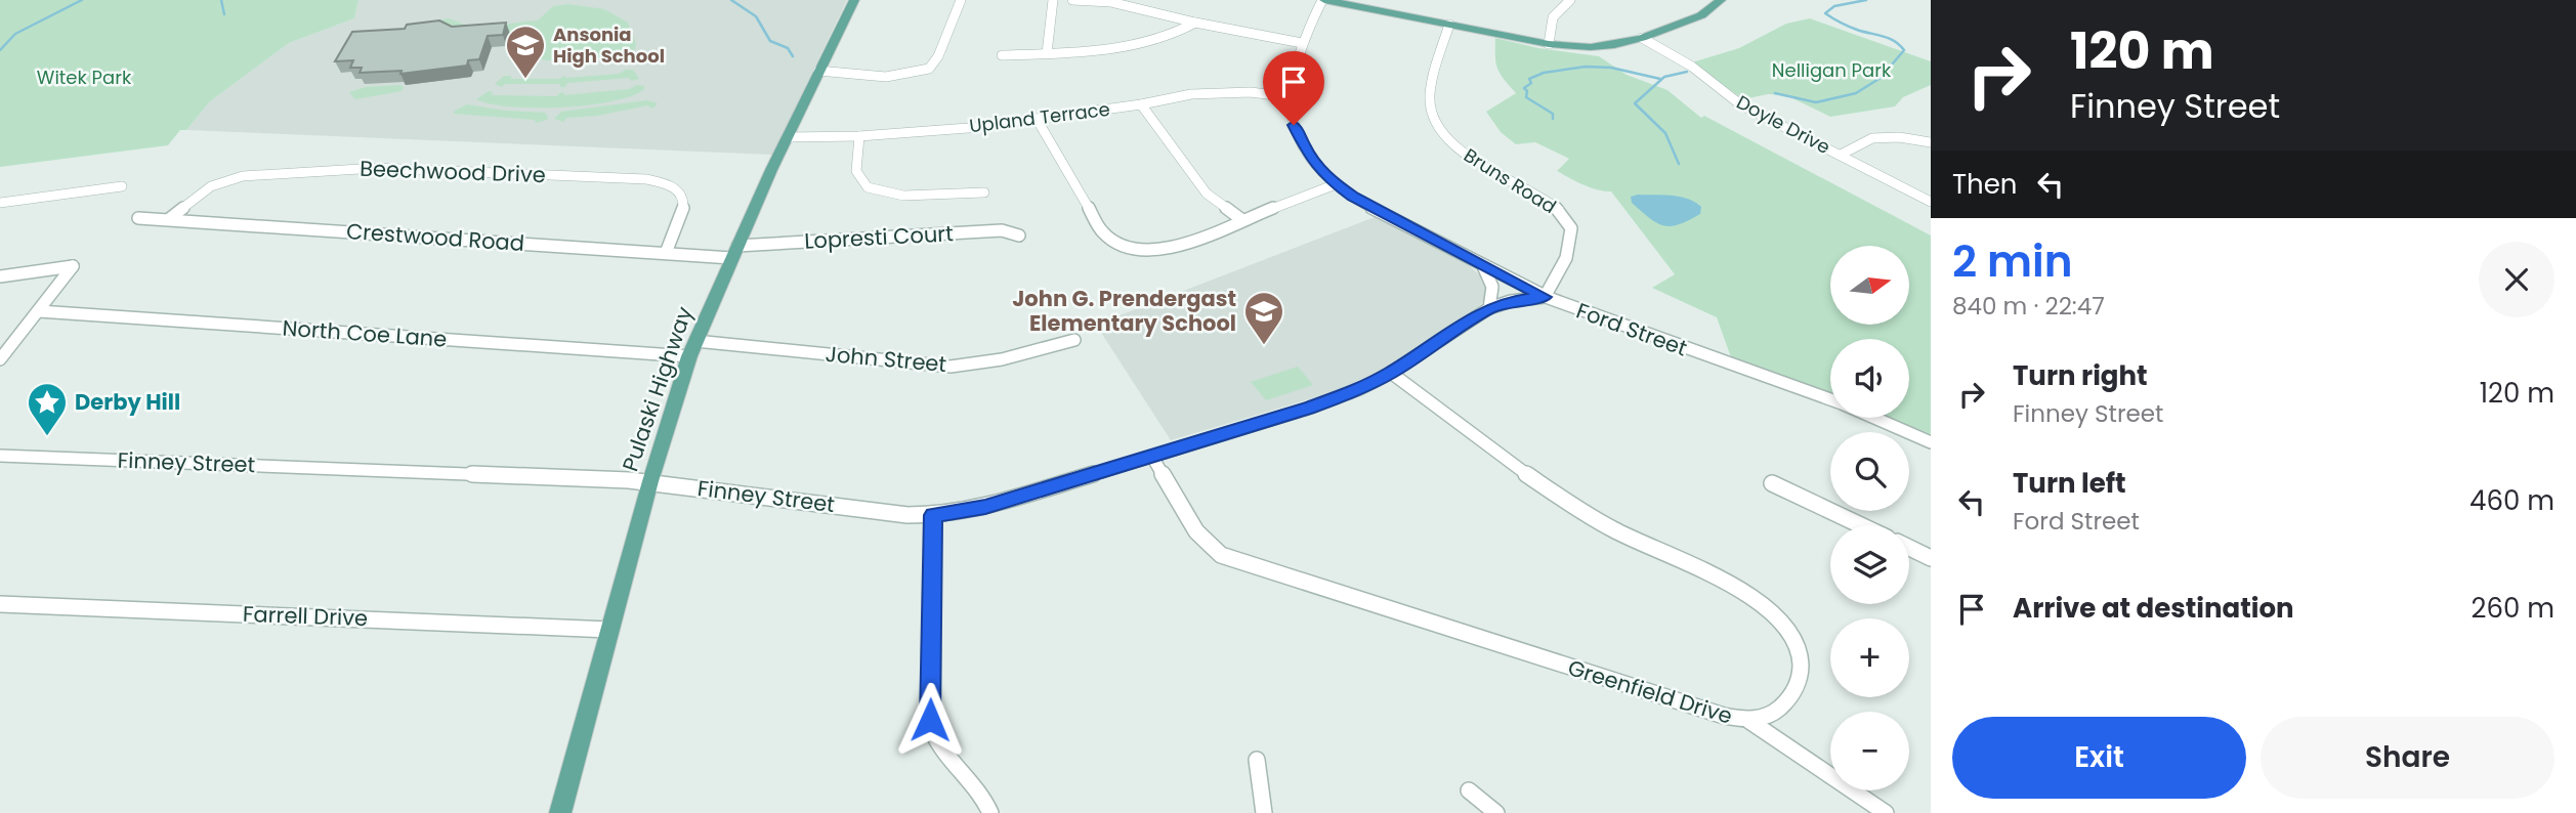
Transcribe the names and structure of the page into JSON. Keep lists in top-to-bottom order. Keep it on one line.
{"streets":{"main road":["Pulaski Highway"],"street":["Upland Terrace","Doyle Drive","Beechwood Drive","Bruns Road","Crestwood Road","Lopresti Court","Ford Street","North Coe Lane","John Street","Finney Street","Farrell Drive","Greenfield Drive"]},"crossings":[["Upland Terrace","Ford Street"],["Upland Terrace","Pulaski Highway"],["Beechwood Drive","Crestwood Road"],["Bruns Road","Ford Street"],["Bruns Road","Finney Street"],["Crestwood Road","Lopresti Court"],["Crestwood Road","Pulaski Highway"],["Lopresti Court","Pulaski Highway"],["Ford Street","Finney Street"],["North Coe Lane","Pulaski Highway"],["John Street","Pulaski Highway"],["Pulaski Highway","Finney Street"],["Pulaski Highway","Farrell Drive"],["Finney Street","Greenfield Drive"]],"parks":["Nelligan Park","Witek Park"],"places":{"school or university":["Ansonia High School","John G. Prendergast Elementary School"],"place":["Derby Hill"]},"north":"right","page":{"turn":["120 m","Finney Street"],"then":"Then","heading":["2 min","840 m · 22:47"],"map_buttons":["+","−"],"list":[{"name":"Turn right","note":"Finney Street","value":"120 m"},{"name":"Turn left","note":"Ford Street","value":"460 m"},{"name":"Arrive at destination","value":"260 m"}],"buttons":["Exit","Share"]}}
